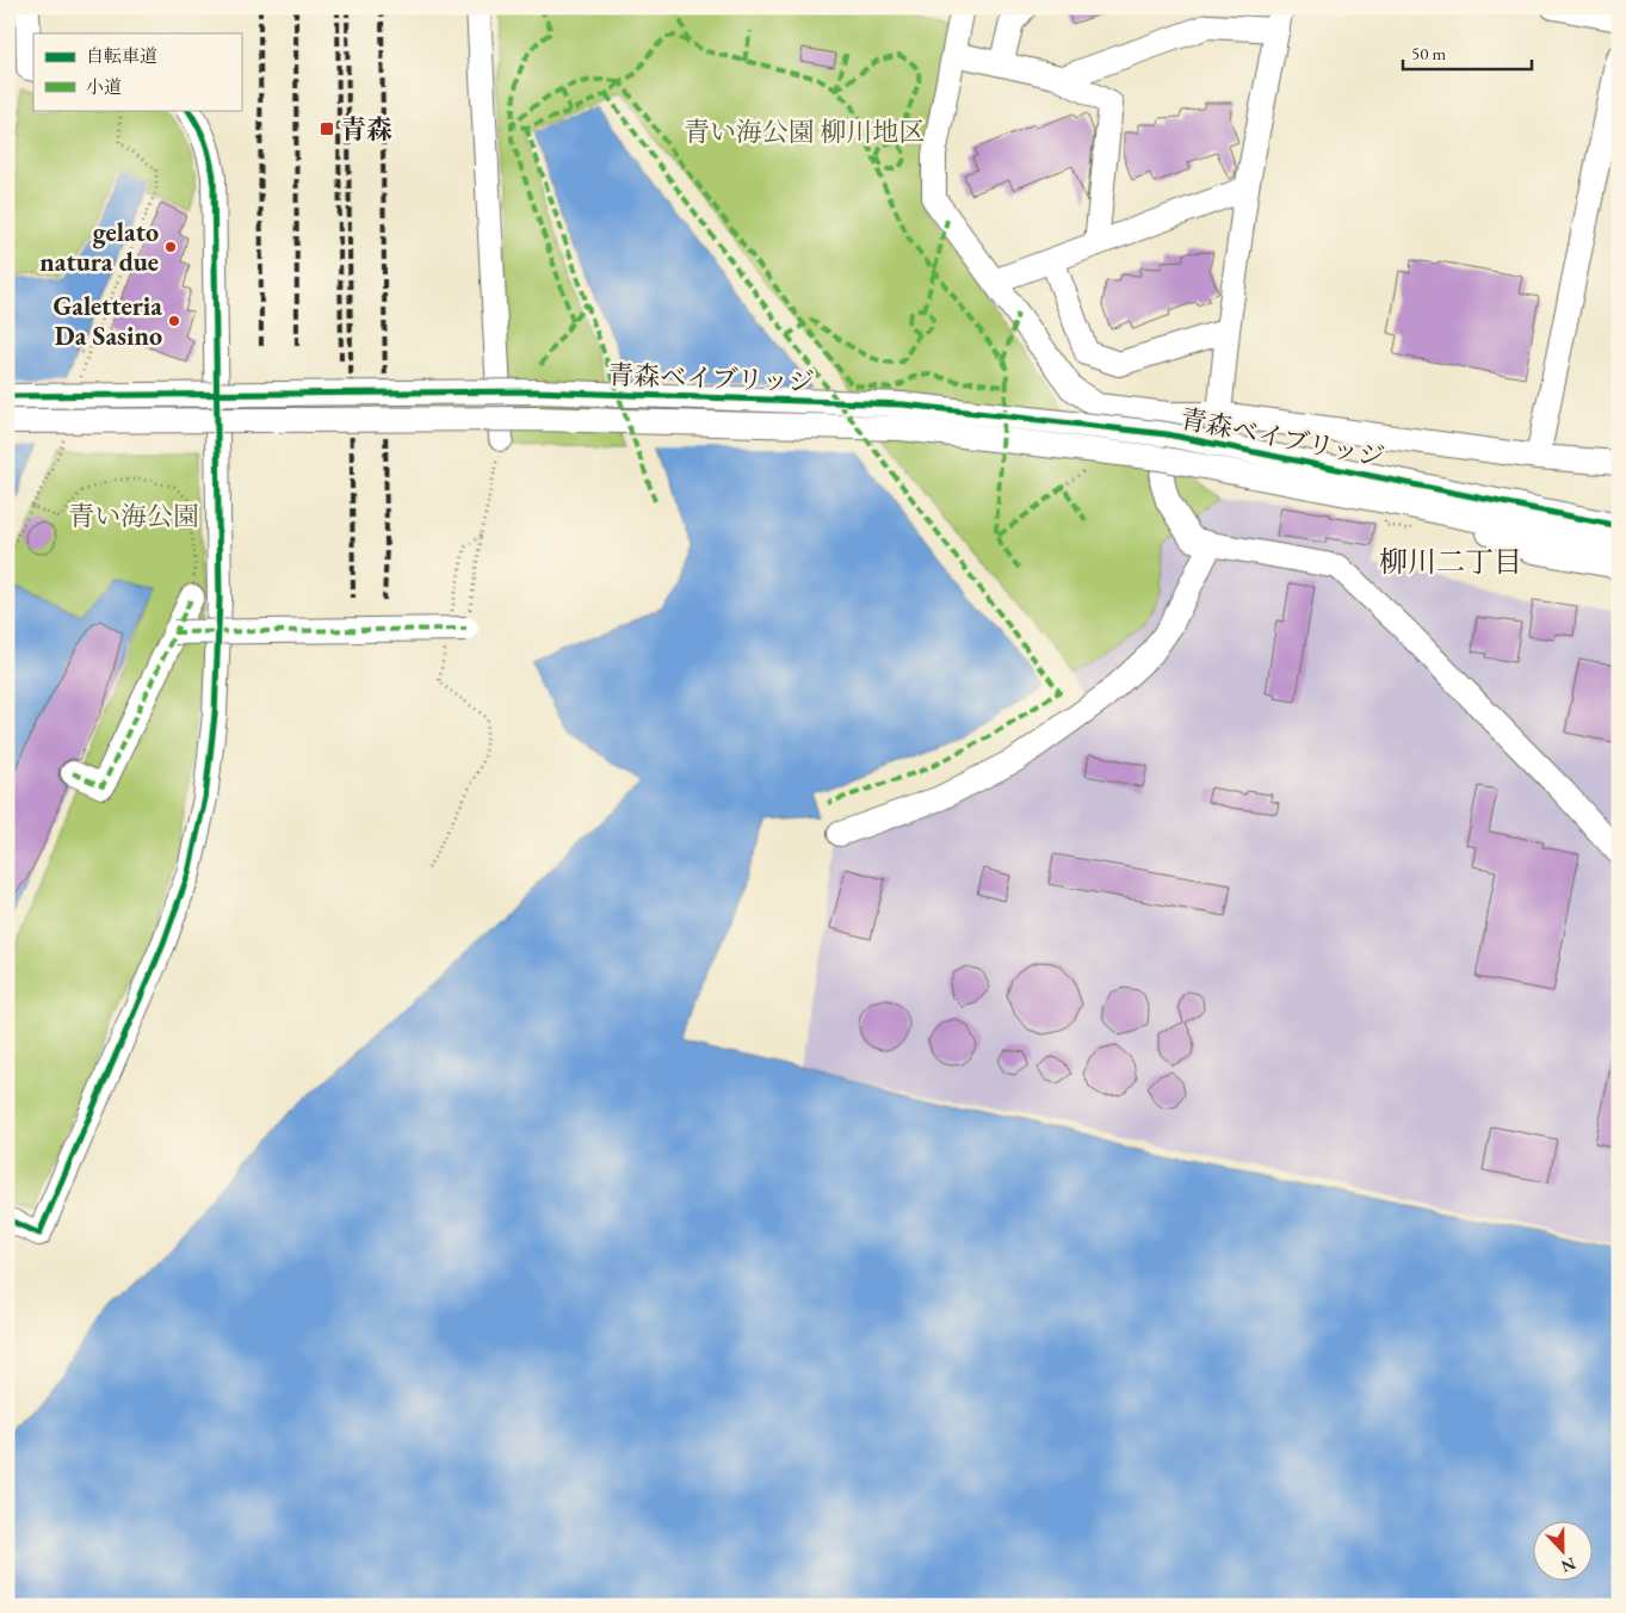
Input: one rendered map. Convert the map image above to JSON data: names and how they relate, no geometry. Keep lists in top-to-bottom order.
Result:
{
  "streets": {
    "street": ["青森ベイブリッジ"]
  },
  "districts": ["柳川二丁目"],
  "parks": ["青い海公園 柳川地区", "青い海公園"],
  "places": {
    "transit": ["青森"],
    "other": ["gelato natura due", "Galetteria Da Sasino"]
  },
  "legend": ["自転車道", "小道"],
  "scale_bar": "50 m",
  "north": "bottom"
}
